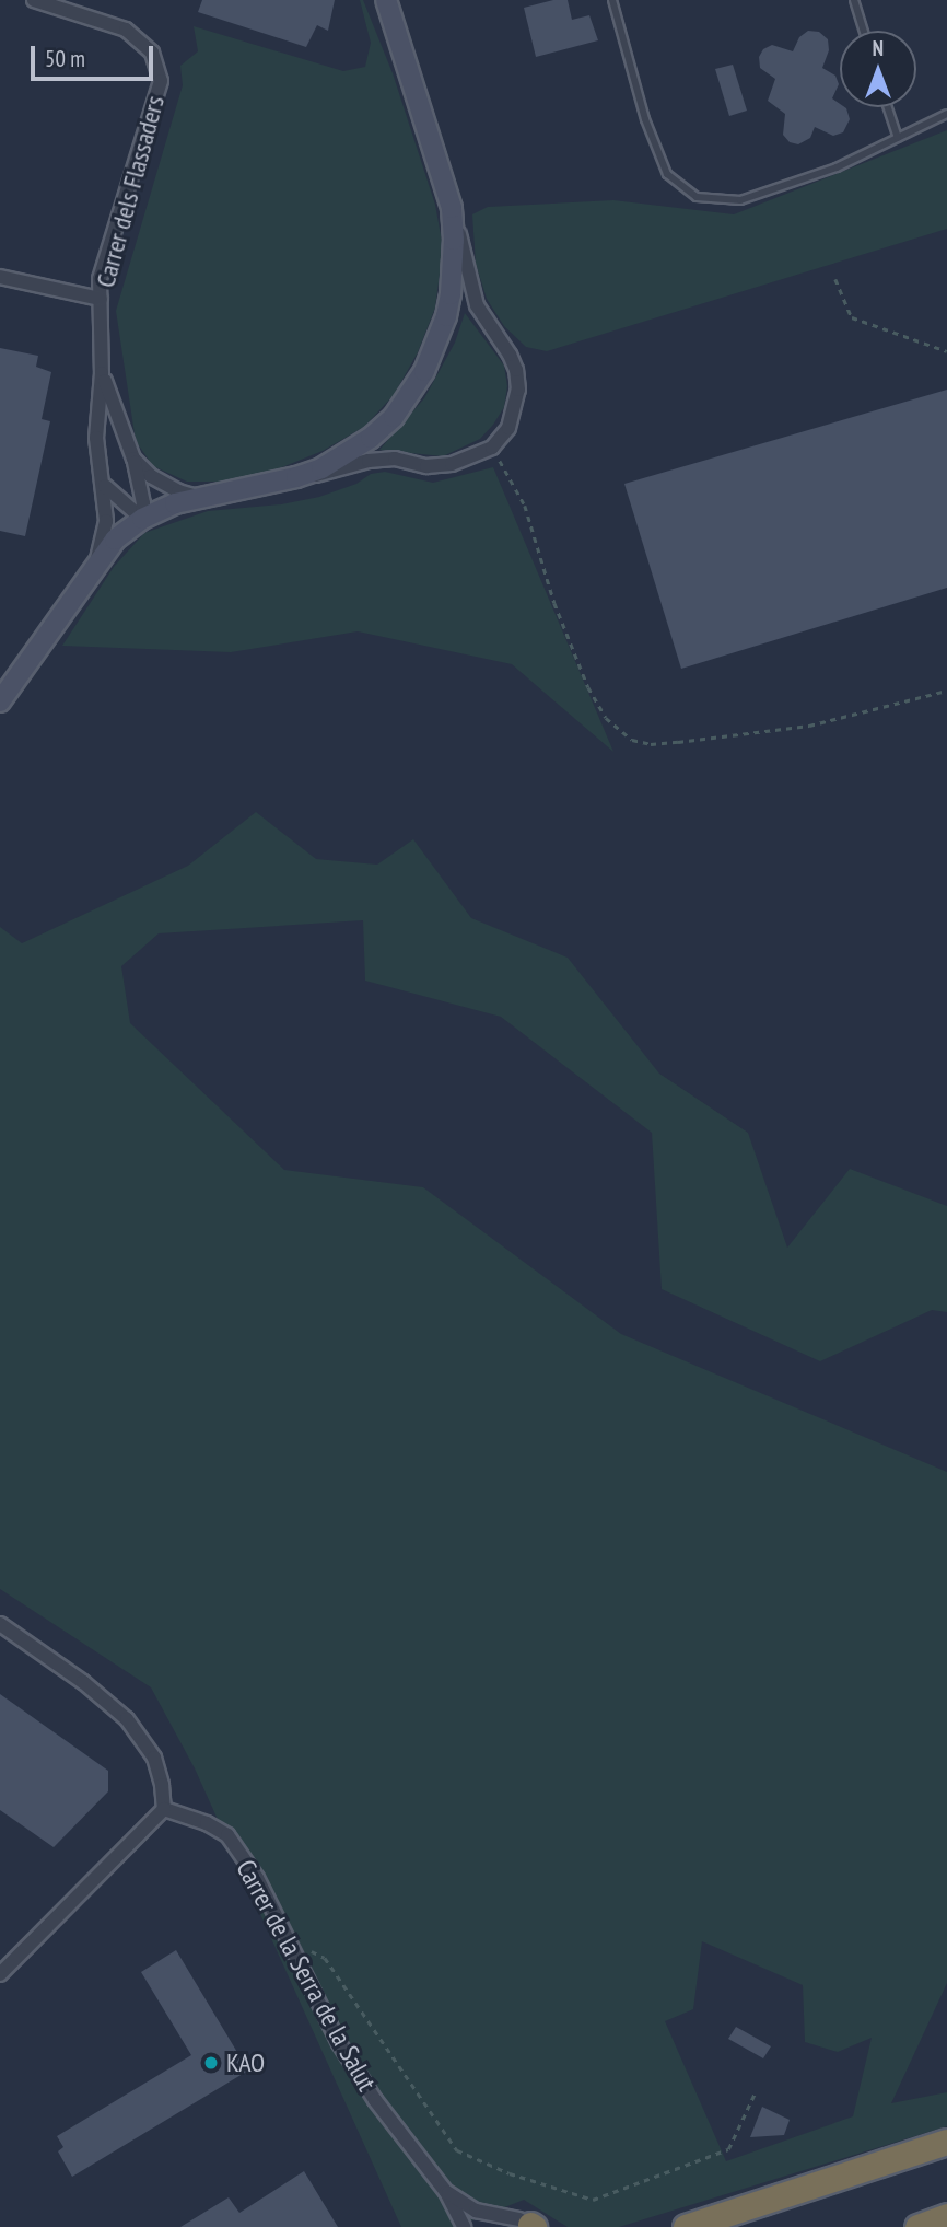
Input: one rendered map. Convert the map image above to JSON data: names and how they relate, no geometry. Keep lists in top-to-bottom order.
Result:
{
  "streets": {
    "street": ["Carrer dels Flassaders", "Carrer de la Serra de la Salut"]
  },
  "places": ["KAO"],
  "scale_bar": "50 m",
  "north": "top"
}
